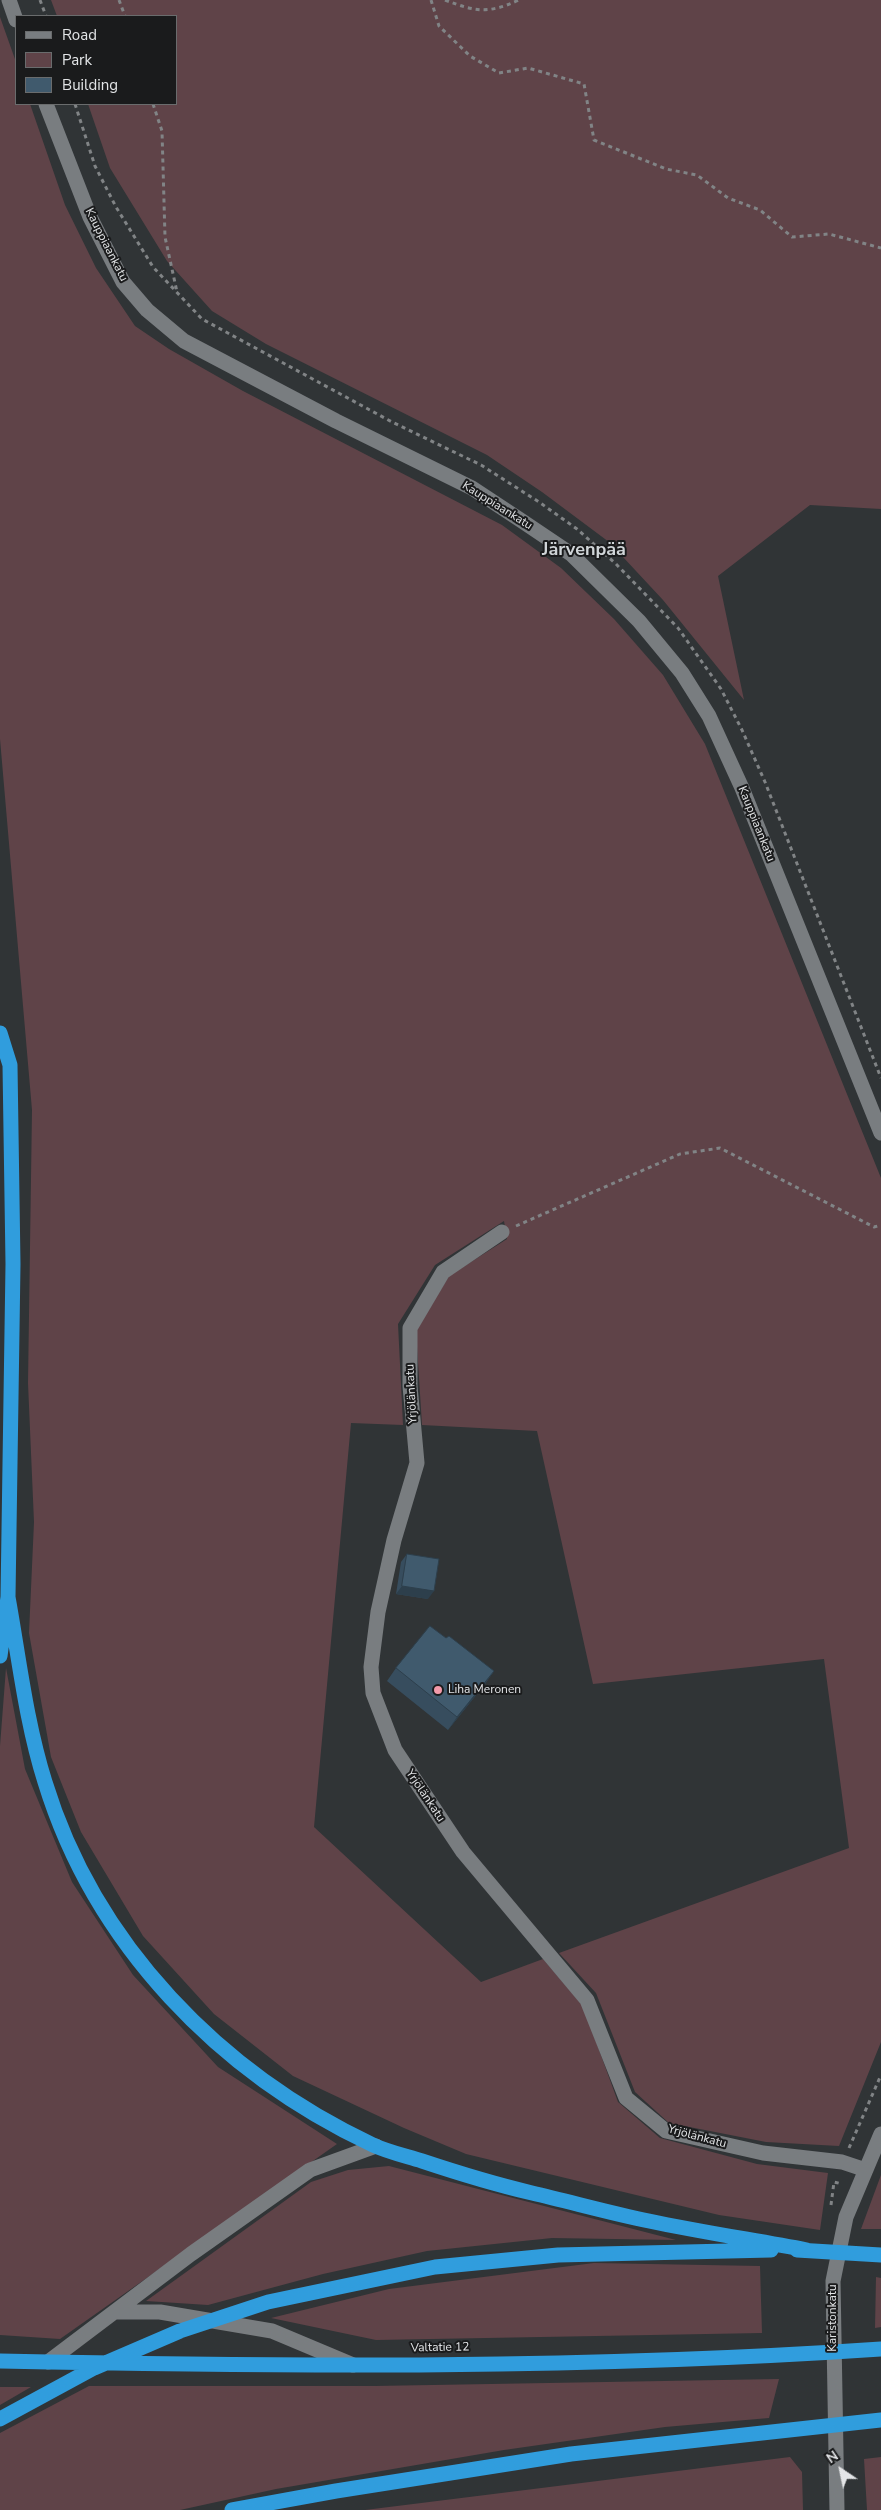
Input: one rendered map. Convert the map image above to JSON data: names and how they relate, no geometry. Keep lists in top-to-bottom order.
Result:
{
  "streets": {
    "highway": ["Valtatie 12"],
    "street": ["Kauppiaankatu", "Yrjölänkatu", "Karistonkatu"]
  },
  "crossings": [
    ["Yrjölänkatu", "Karistonkatu"]
  ],
  "districts": ["Järvenpää"],
  "places": ["Liha Meronen"],
  "legend": ["Road", "Park", "Building"],
  "north": "top left"
}
